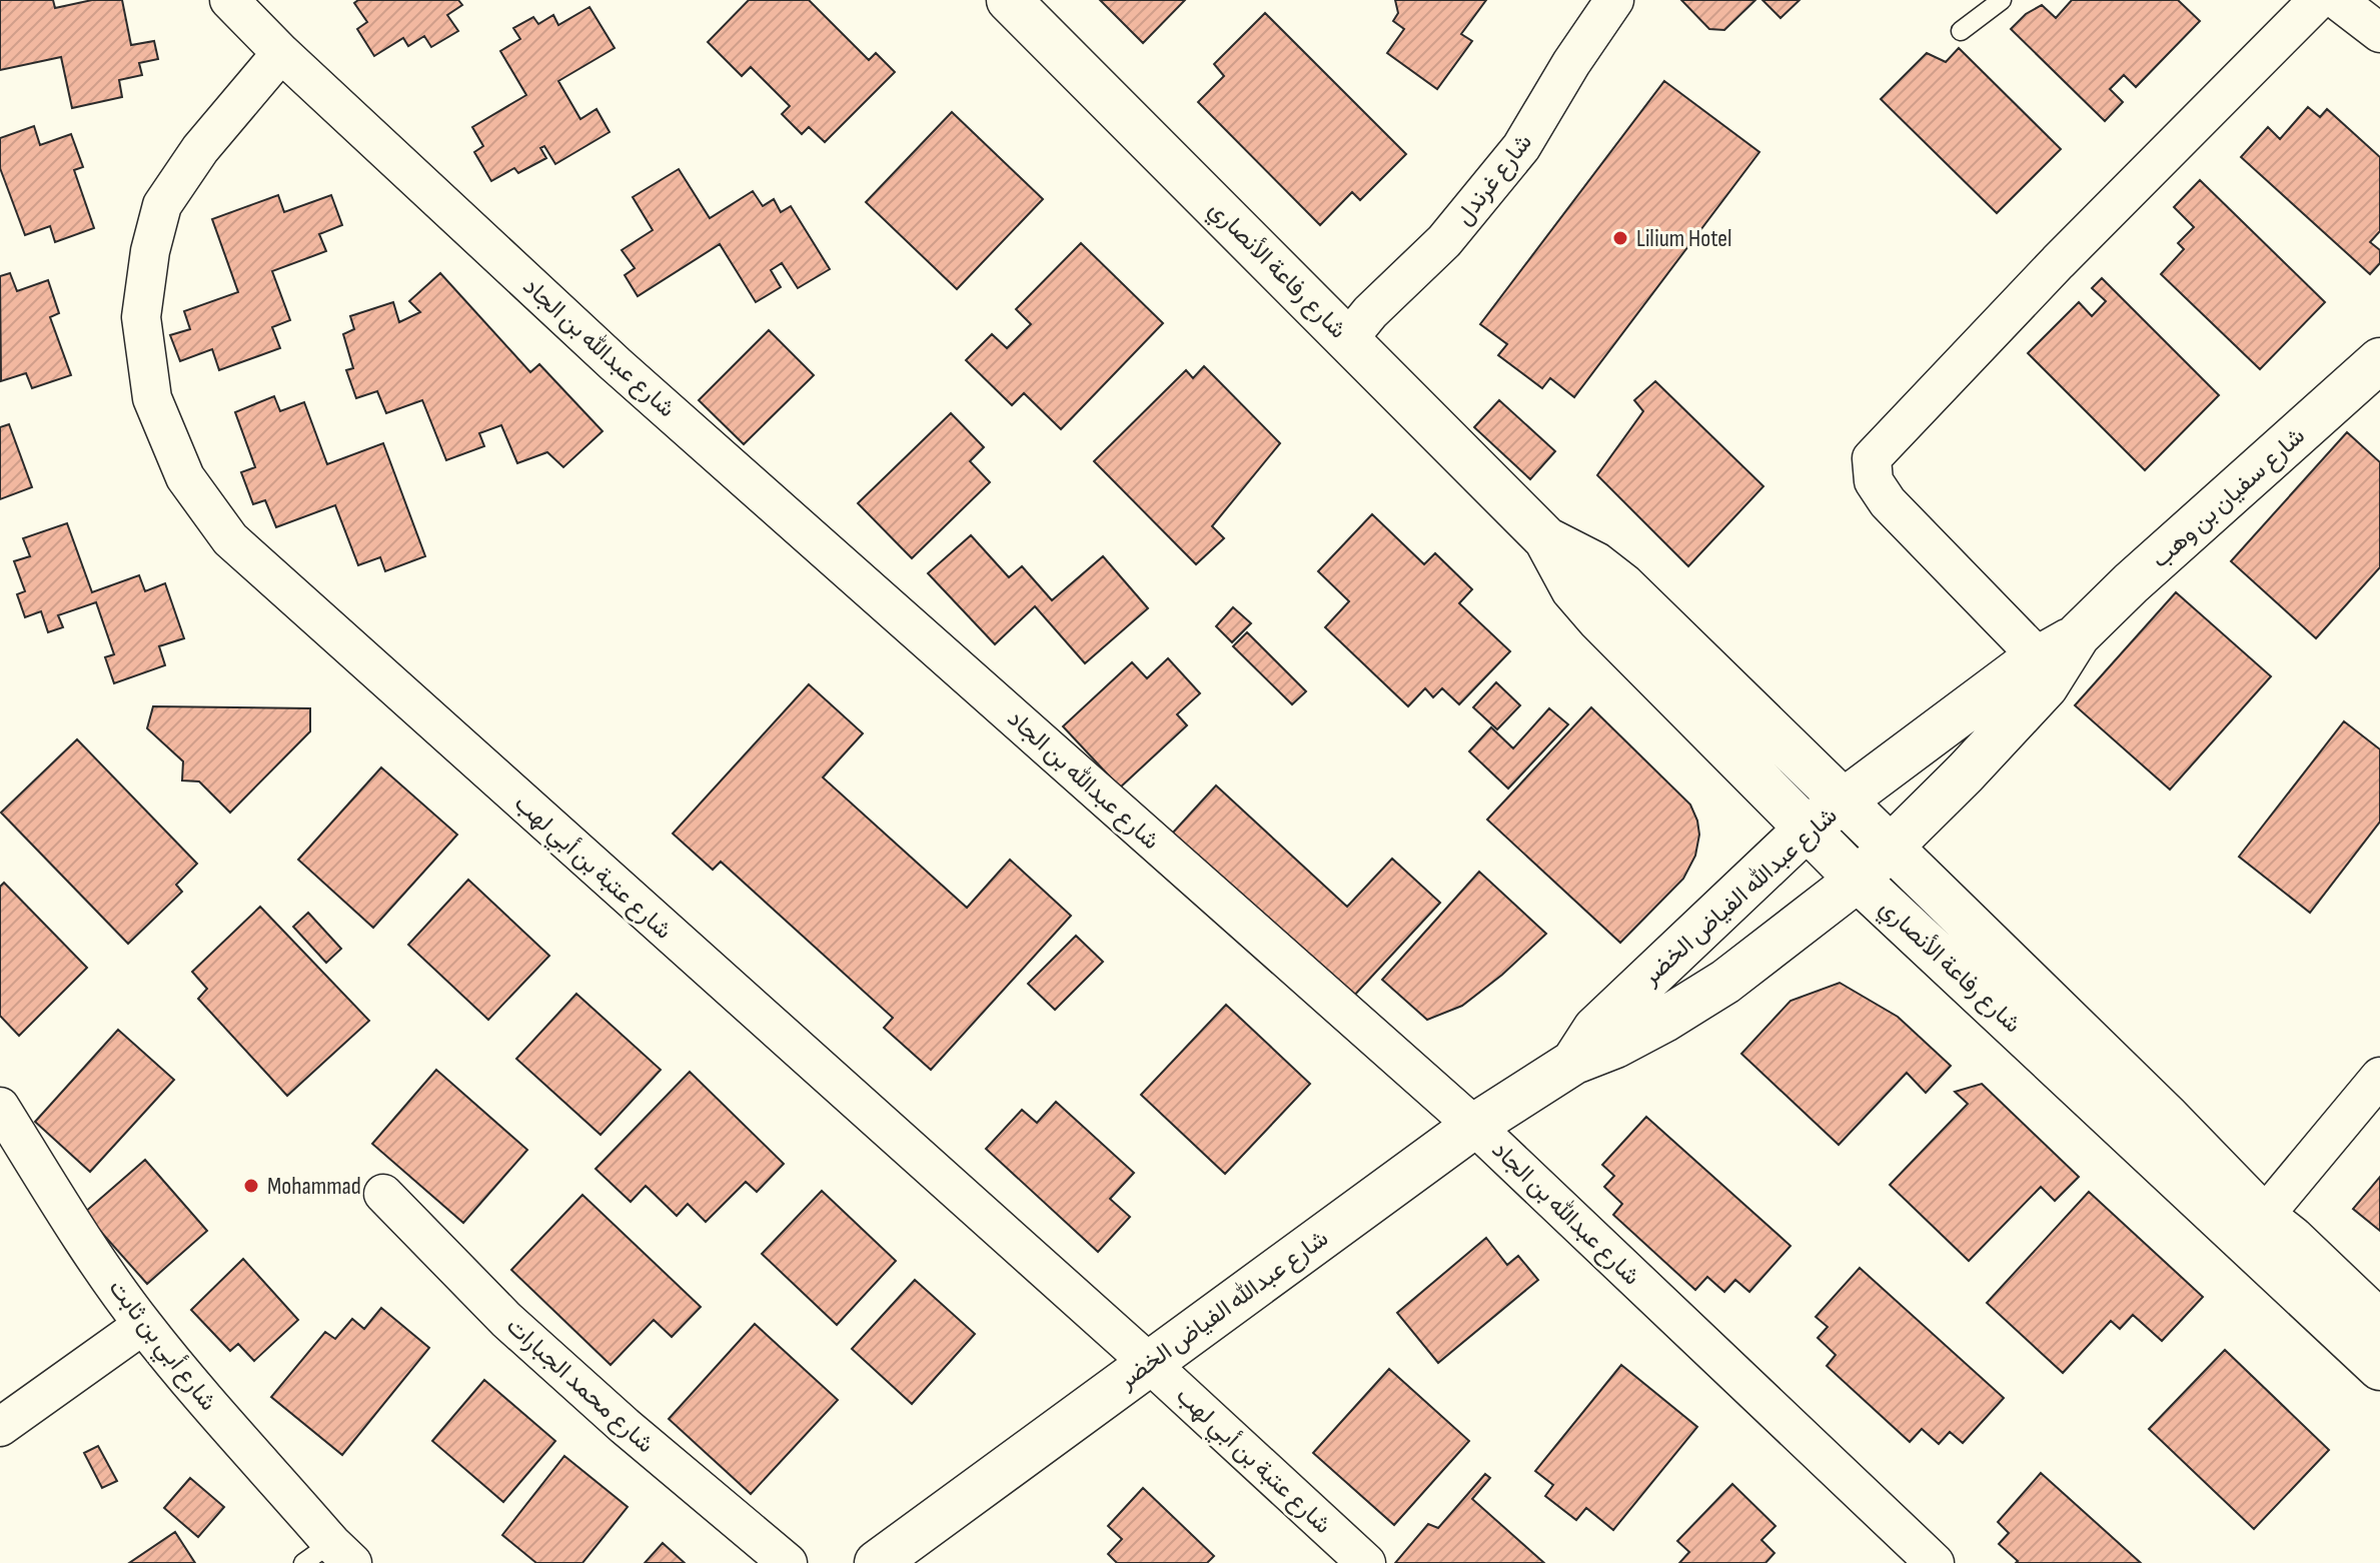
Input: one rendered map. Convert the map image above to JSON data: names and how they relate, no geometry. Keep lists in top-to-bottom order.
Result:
{
  "streets": {
    "street": [
      "شارع غرندل",
      "شارع رفاعة الأنصاري",
      "شارع عبدالله بن الجاد",
      "شارع سفيان بن وهب",
      "شارع عتبة بن أبي لهب",
      "شارع عبدالله الفياض الخضر",
      "شارع أبي بن ثابت",
      "شارع محمد الجبارات"
    ]
  },
  "crossings": [
    ["شارع غرندل", "شارع رفاعة الأنصاري"],
    ["شارع رفاعة الأنصاري", "شارع سفيان بن وهب"],
    ["شارع رفاعة الأنصاري", "شارع عبدالله الفياض الخضر"],
    ["شارع عبدالله بن الجاد", "شارع عتبة بن أبي لهب"],
    ["شارع عبدالله بن الجاد", "شارع عبدالله الفياض الخضر"],
    ["شارع سفيان بن وهب", "شارع عبدالله الفياض الخضر"],
    ["شارع عتبة بن أبي لهب", "شارع عبدالله الفياض الخضر"]
  ],
  "places": ["Lilium Hotel", "Mohammad"]
}
